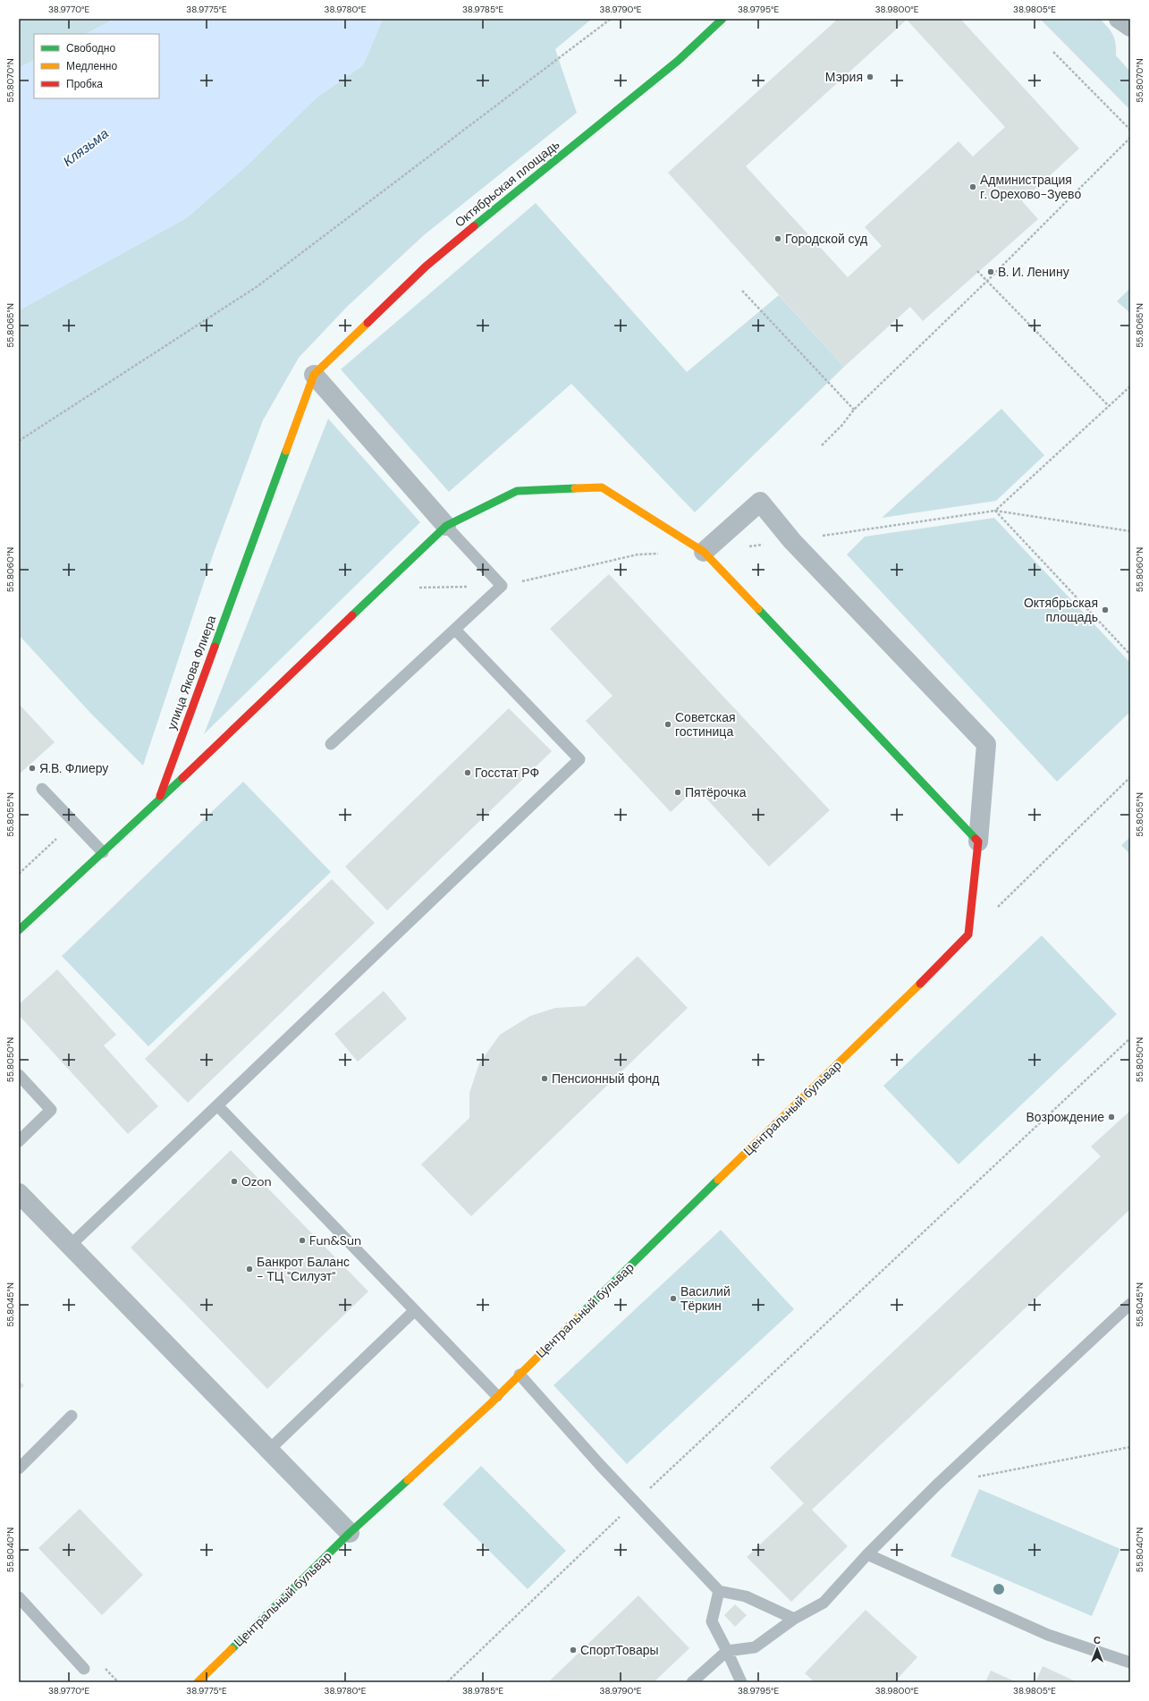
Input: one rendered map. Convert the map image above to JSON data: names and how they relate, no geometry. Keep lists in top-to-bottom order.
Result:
{
  "streets": {
    "street": ["Октябрьская площадь", "улица Якова Флиера", "Центральный бульвар"]
  },
  "crossings": [
    ["Октябрьская площадь", "улица Якова Флиера"]
  ],
  "water": ["Клязьма"],
  "places": [
    "Мэрия",
    "Администрация г. Орехово-Зуево",
    "Городской суд",
    "В. И. Ленину",
    "Октябрьская площадь",
    "Советская гостиница",
    "Я.В. Флиеру",
    "Госстат РФ",
    "Пятёрочка",
    "Пенсионный фонд",
    "Возрождение",
    "Ozon",
    "Fun&Sun",
    "Банкрот Баланс - ТЦ \"Силуэт\"",
    "Василий Тёркин",
    "СпортТовары"
  ],
  "legend": ["Свободно", "Медленно", "Пробка"],
  "north": "top",
  "coordinates": [
    "38.9770°E",
    "38.9775°E",
    "38.9780°E",
    "38.9785°E",
    "38.9790°E",
    "38.9795°E",
    "38.9800°E",
    "38.9805°E",
    "55.8070°N",
    "55.8065°N",
    "55.8060°N",
    "55.8055°N",
    "55.8050°N",
    "55.8045°N",
    "55.8040°N"
  ]
}
